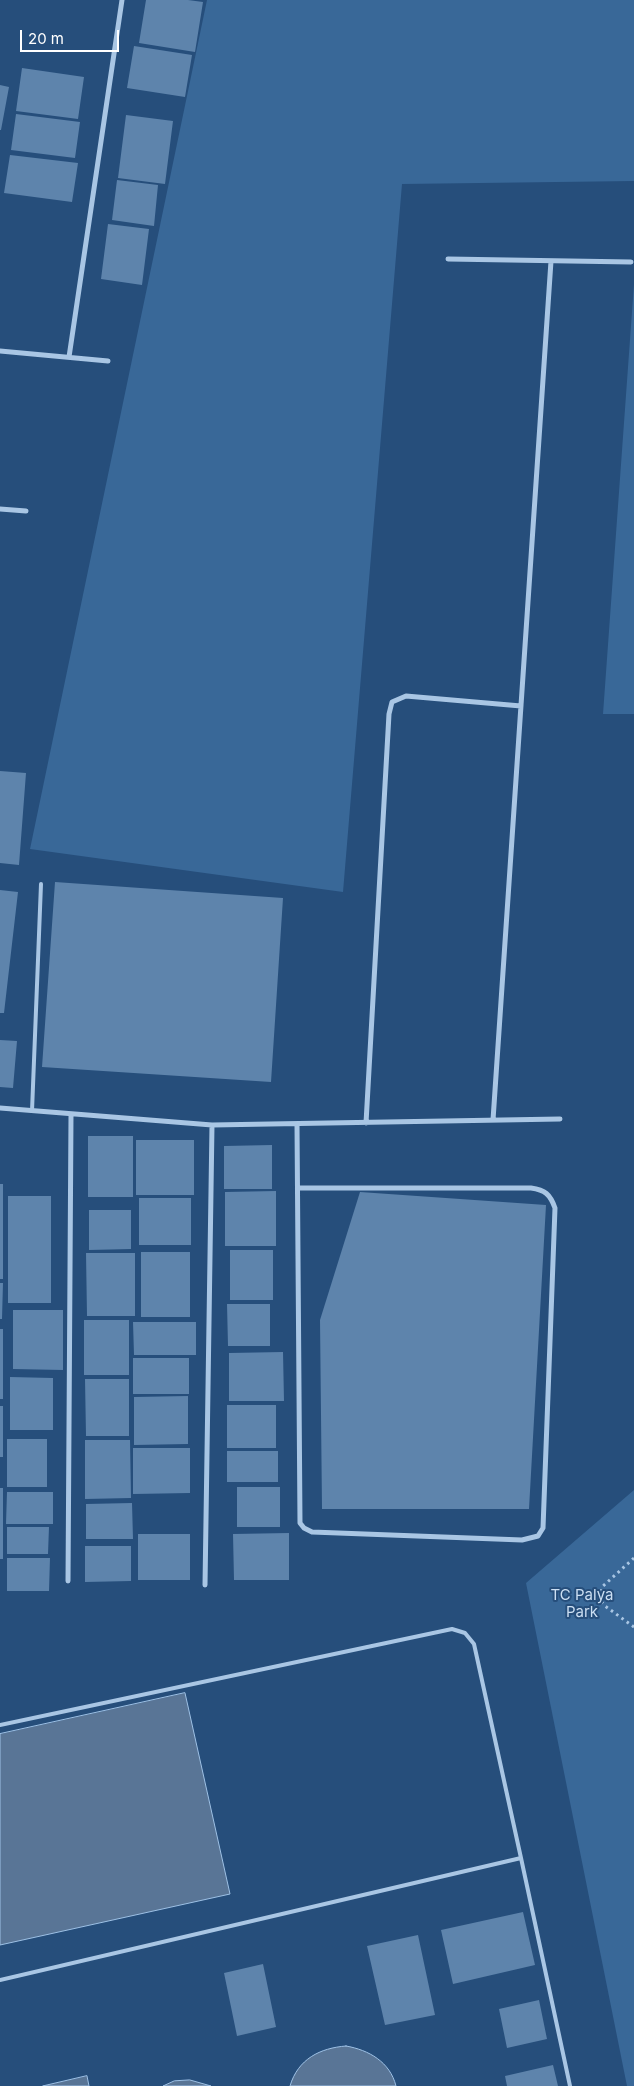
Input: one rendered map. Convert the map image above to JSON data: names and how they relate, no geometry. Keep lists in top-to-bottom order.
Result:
{
  "parks": ["TC Palya Park"],
  "scale_bar": "20 m"
}
